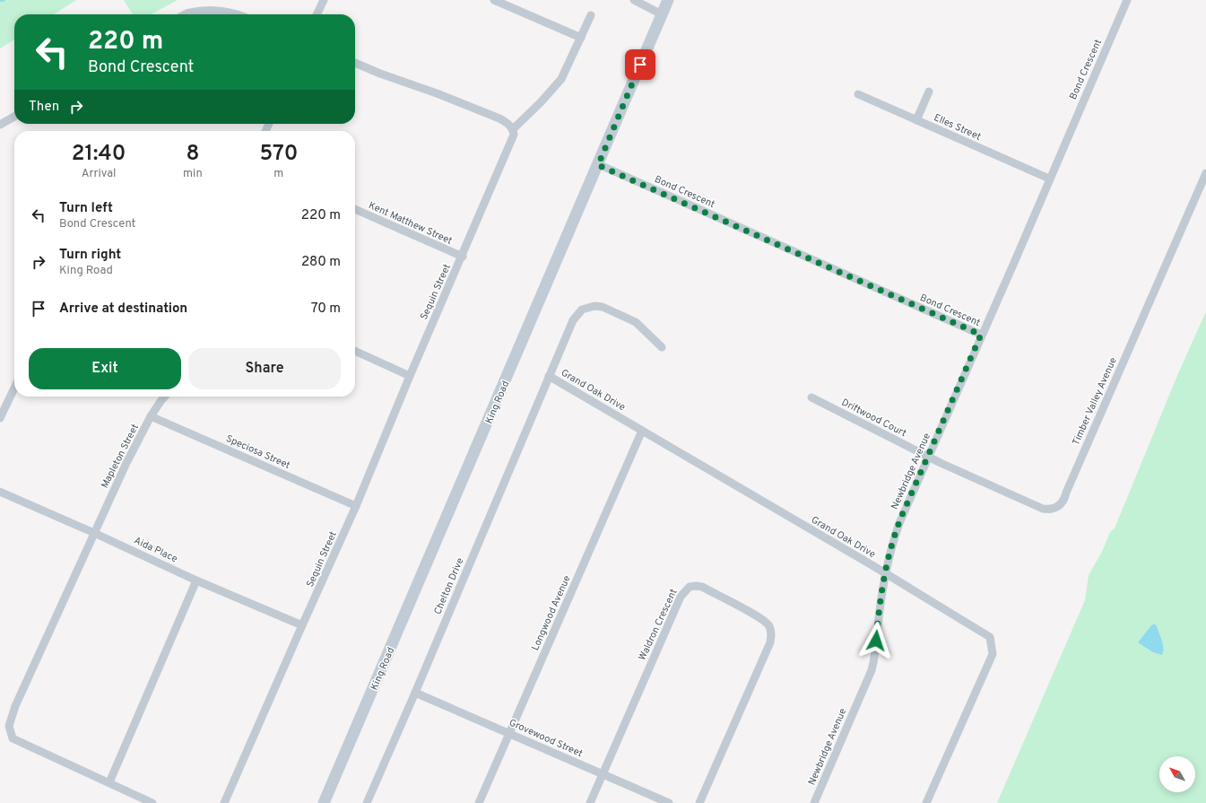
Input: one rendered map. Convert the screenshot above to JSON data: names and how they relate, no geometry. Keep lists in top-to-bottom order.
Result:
{
  "streets": {
    "main road": ["King Road"],
    "street": [
      "Bond Crescent",
      "Elles Street",
      "Kent Matthew Street",
      "Sequin Street",
      "Grand Oak Drive",
      "Timber Valley Avenue",
      "Driftwood Court",
      "Speciosa Street",
      "Mapleton Street",
      "Newbridge Avenue",
      "Aida Place",
      "Chelton Drive",
      "Longwood Avenue",
      "Waldron Crescent",
      "Grovewood Street"
    ]
  },
  "crossings": [
    ["Bond Crescent", "Elles Street"],
    ["Bond Crescent", "King Road"],
    ["Bond Crescent", "Newbridge Avenue"],
    ["Kent Matthew Street", "Sequin Street"],
    ["Sequin Street", "Speciosa Street"],
    ["Sequin Street", "Aida Place"],
    ["Grand Oak Drive", "Newbridge Avenue"],
    ["Grand Oak Drive", "Chelton Drive"],
    ["Grand Oak Drive", "Longwood Avenue"],
    ["Timber Valley Avenue", "Driftwood Court"],
    ["Timber Valley Avenue", "Newbridge Avenue"],
    ["Driftwood Court", "Newbridge Avenue"],
    ["Speciosa Street", "Mapleton Street"],
    ["Mapleton Street", "Aida Place"],
    ["Chelton Drive", "Grovewood Street"],
    ["Longwood Avenue", "Grovewood Street"],
    ["Waldron Crescent", "Grovewood Street"]
  ],
  "north": "top left",
  "page": {
    "turn": ["220 m", "Bond Crescent"],
    "then": "Then",
    "eta": [
      "21:40",
      "Arrival",
      "8",
      "min",
      "570",
      "m"
    ],
    "list": [
      {
        "name": "Turn left",
        "note": "Bond Crescent",
        "value": "220 m"
      },
      {
        "name": "Turn right",
        "note": "King Road",
        "value": "280 m"
      },
      {
        "name": "Arrive at destination",
        "value": "70 m"
      }
    ],
    "buttons": ["Exit", "Share"]
  }
}
